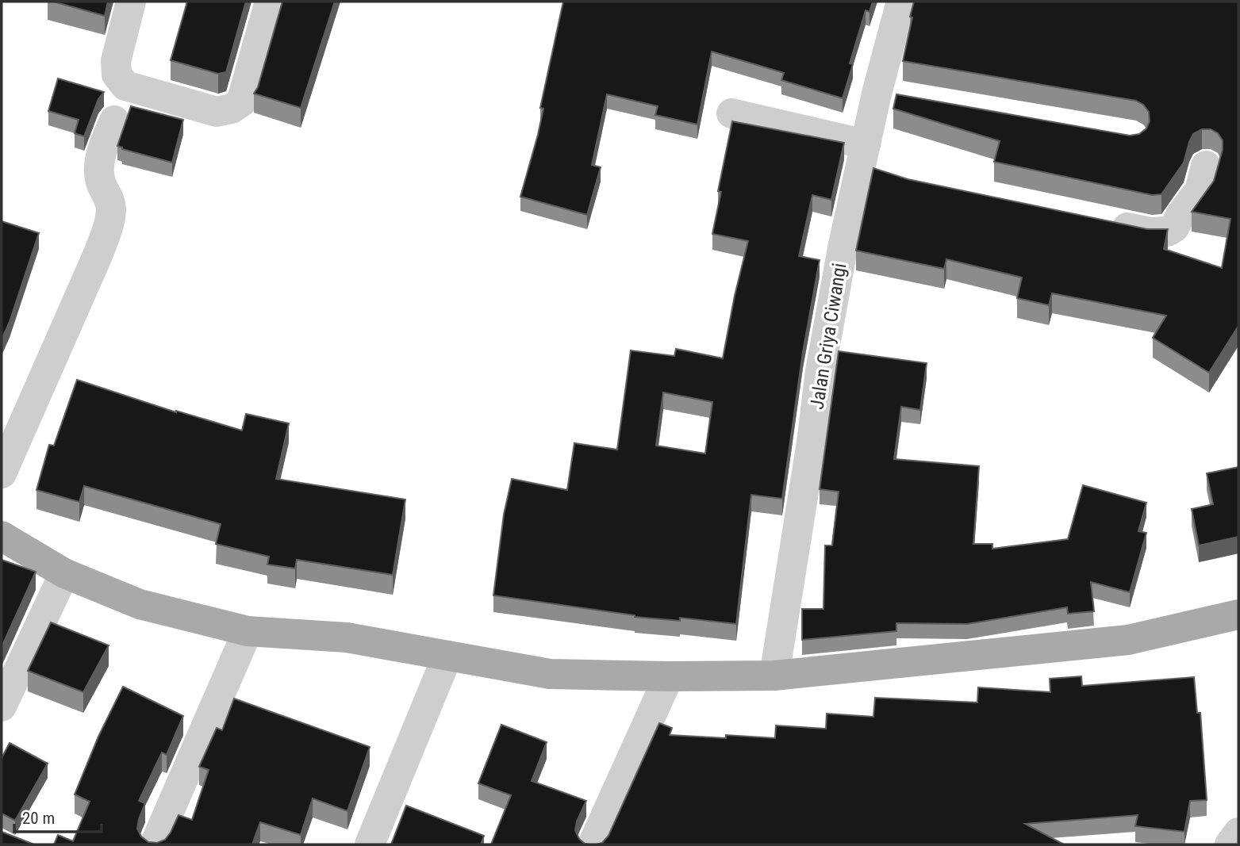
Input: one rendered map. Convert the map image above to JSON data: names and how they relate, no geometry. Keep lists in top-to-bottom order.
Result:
{
  "streets": {
    "street": ["Jalan Griya Ciwangi"]
  },
  "scale_bar": "20 m"
}
